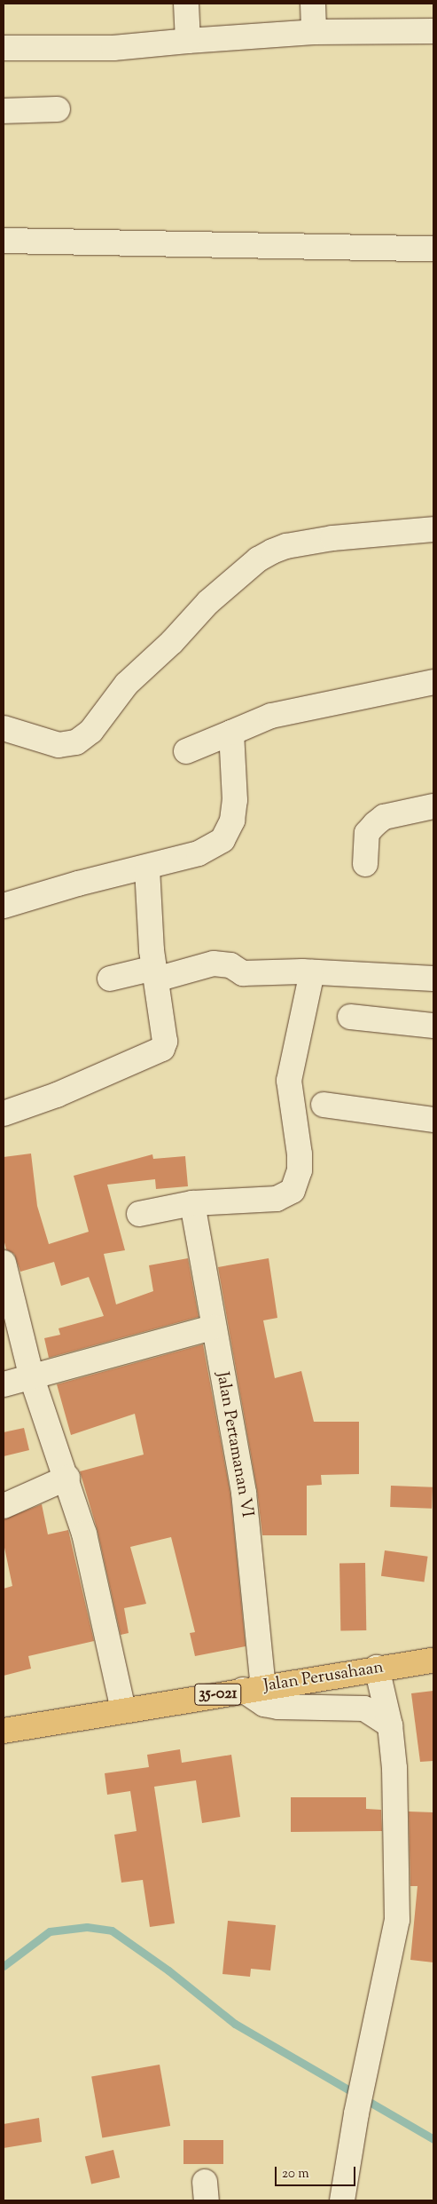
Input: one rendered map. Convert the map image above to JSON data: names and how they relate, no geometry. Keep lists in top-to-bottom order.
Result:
{
  "streets": {
    "main road": ["Jalan Perusahaan", "35-021"],
    "street": ["Jalan Pertamanan VI"]
  },
  "crossings": [
    ["Jalan Pertamanan VI", "Jalan Perusahaan"]
  ],
  "scale_bar": "20 m"
}
